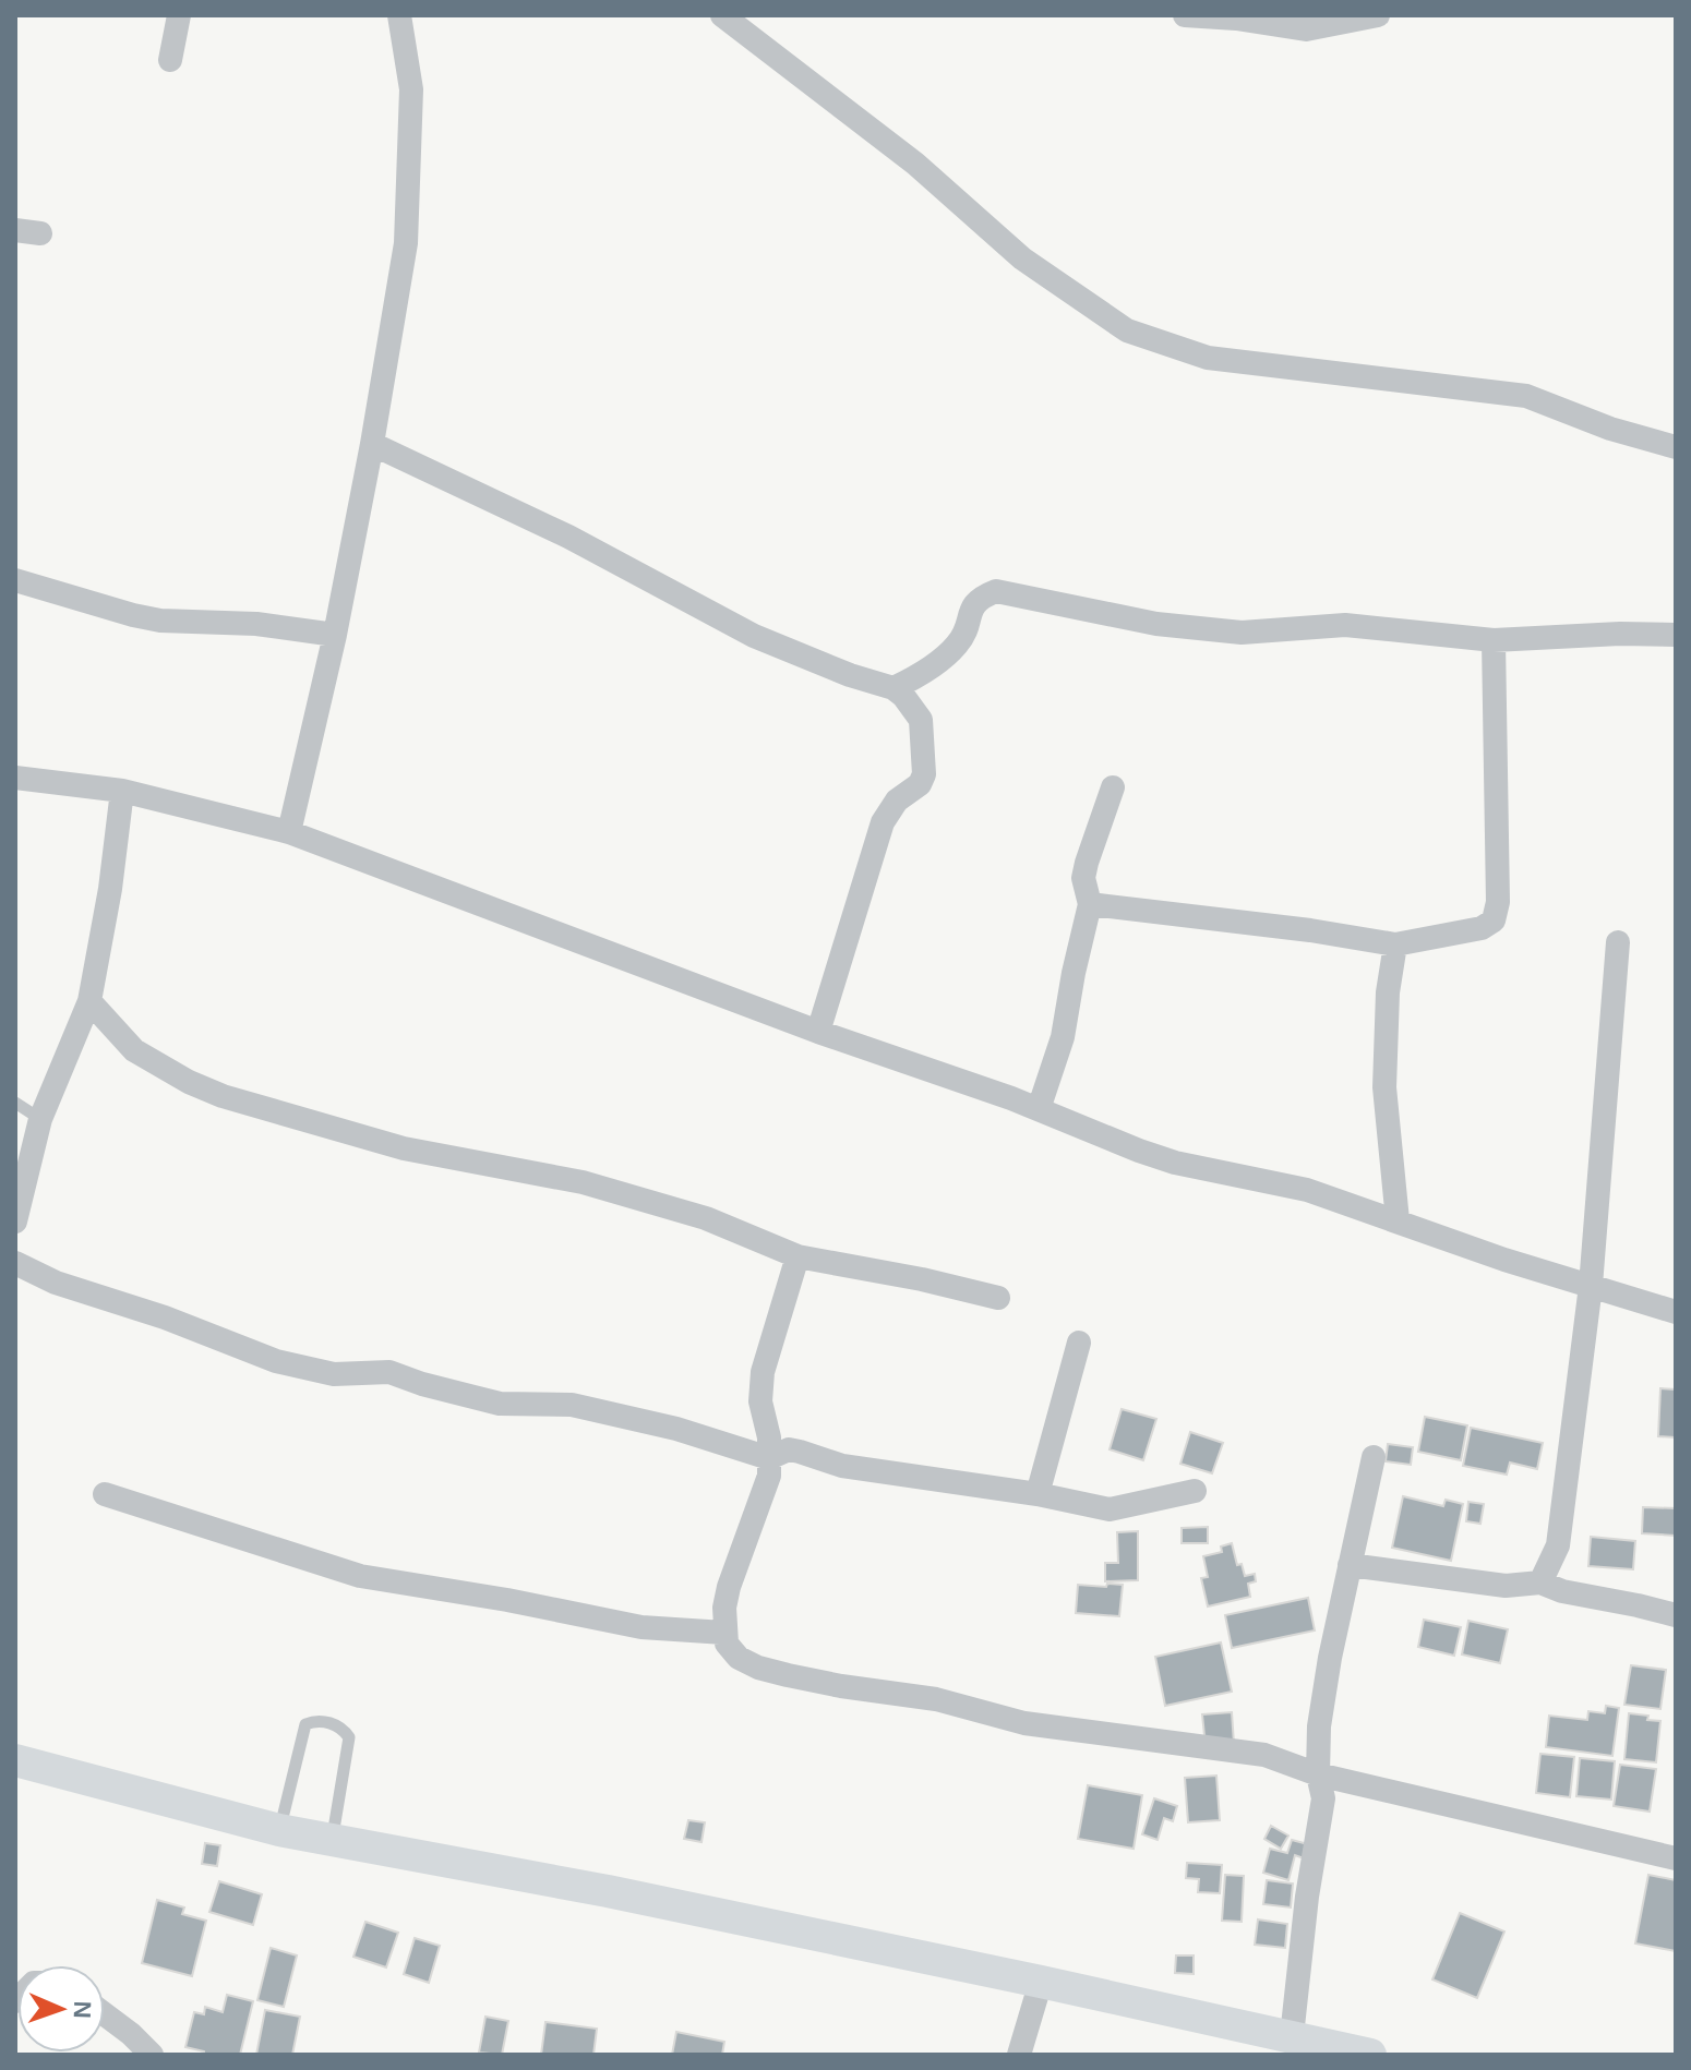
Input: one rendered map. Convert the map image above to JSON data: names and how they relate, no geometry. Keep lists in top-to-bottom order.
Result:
{
  "north": "right"
}
